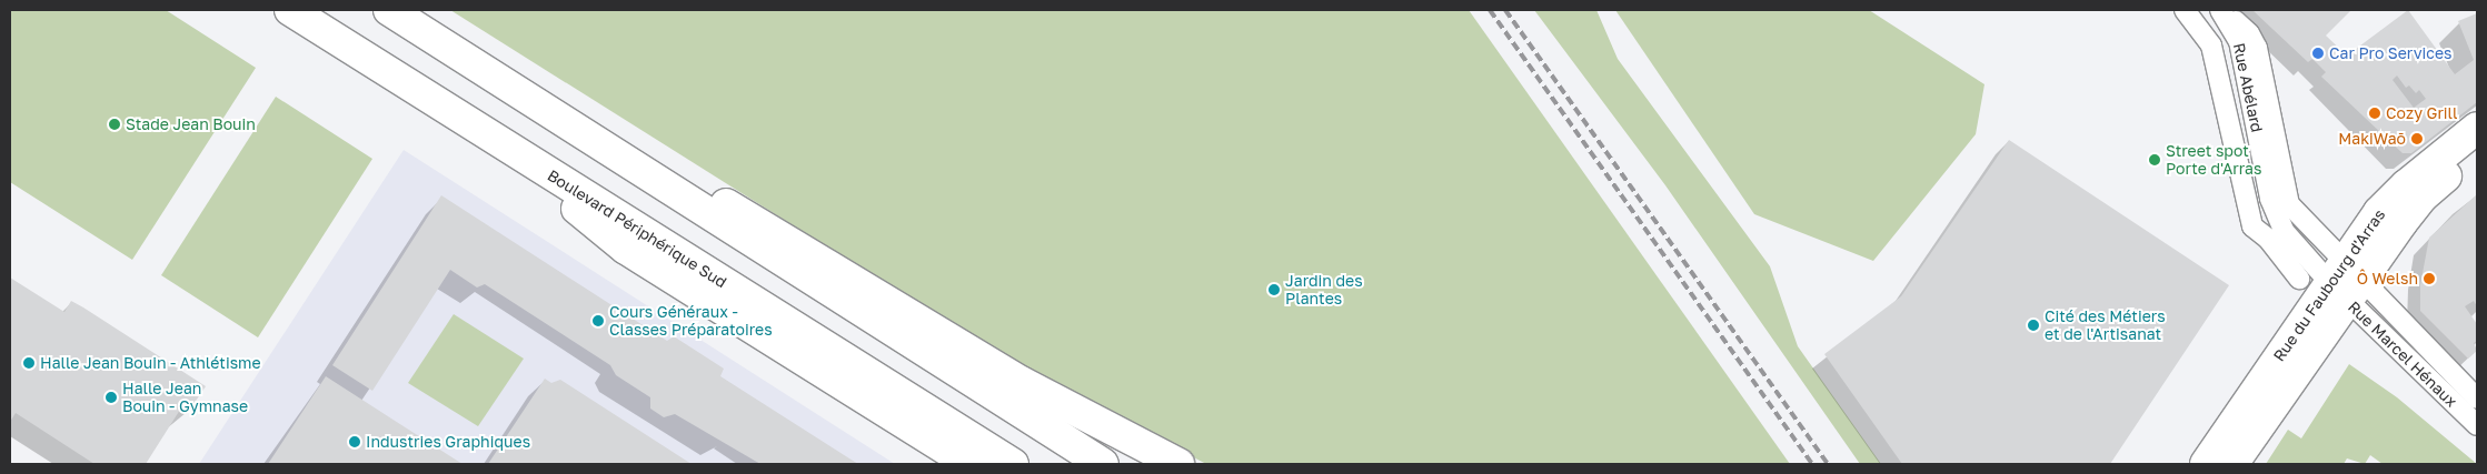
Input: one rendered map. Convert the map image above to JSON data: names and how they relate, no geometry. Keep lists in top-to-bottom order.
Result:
{
  "streets": {
    "main road": ["Boulevard Périphérique Sud", "Rue du Faubourg d'Arras"],
    "street": ["Rue Abélard", "Rue Marcel Hénaux"]
  },
  "crossings": [
    ["Rue Abélard", "Rue du Faubourg d'Arras"],
    ["Rue Abélard", "Rue Marcel Hénaux"],
    ["Rue du Faubourg d'Arras", "Rue Marcel Hénaux"]
  ],
  "places": [
    "Car Pro Services",
    "Cozy Grill",
    "Stade Jean Bouin",
    "MakiWaō",
    "Street spot Porte d'Arras",
    "Ô Welsh",
    "Jardin des Plantes",
    "Cours Généraux - Classes Préparatoires",
    "Cité des Métiers et de l'Artisanat",
    "Halle Jean Bouin - Athlétisme",
    "Halle Jean Bouin - Gymnase",
    "Industries Graphiques"
  ]
}
